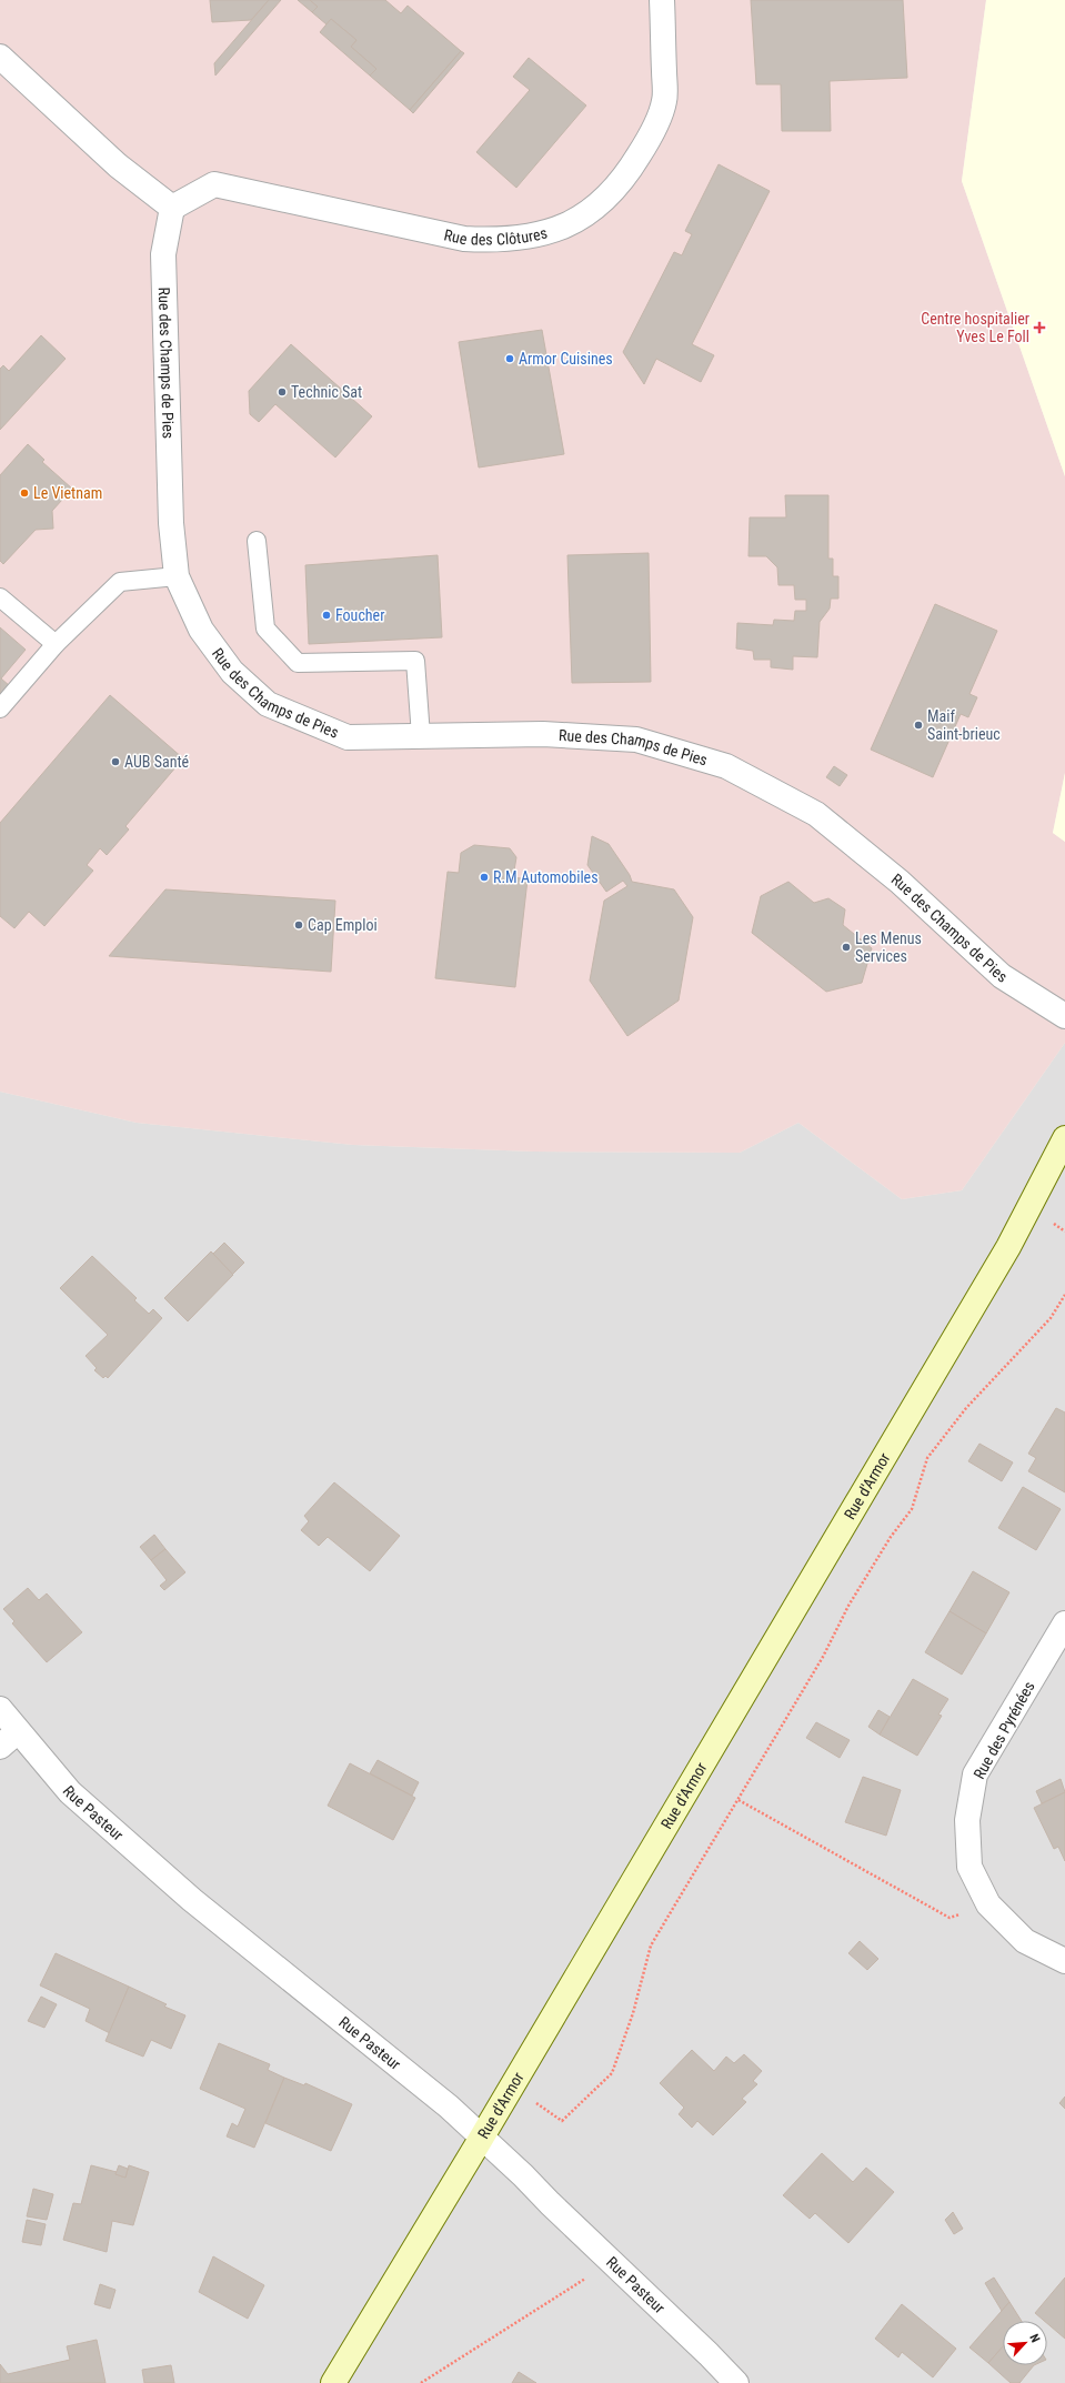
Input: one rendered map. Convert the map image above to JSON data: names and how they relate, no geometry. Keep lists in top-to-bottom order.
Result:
{
  "streets": {
    "main road": ["Rue d'Armor"],
    "street": [
      "Rue des Clôtures",
      "Rue des Champs de Pies",
      "Rue des Pyrénées",
      "Rue Pasteur"
    ]
  },
  "crossings": [
    ["Rue des Clôtures", "Rue des Champs de Pies"],
    ["Rue d'Armor", "Rue Pasteur"]
  ],
  "places": {
    "health": ["Centre hospitalier Yves Le Foll"],
    "other": [
      "Armor Cuisines",
      "Technic Sat",
      "Le Vietnam",
      "Foucher",
      "Maif Saint-brieuc",
      "AUB Santé",
      "R.M Automobiles",
      "Cap Emploi",
      "Les Menus Services"
    ]
  },
  "north": "top right"
}
